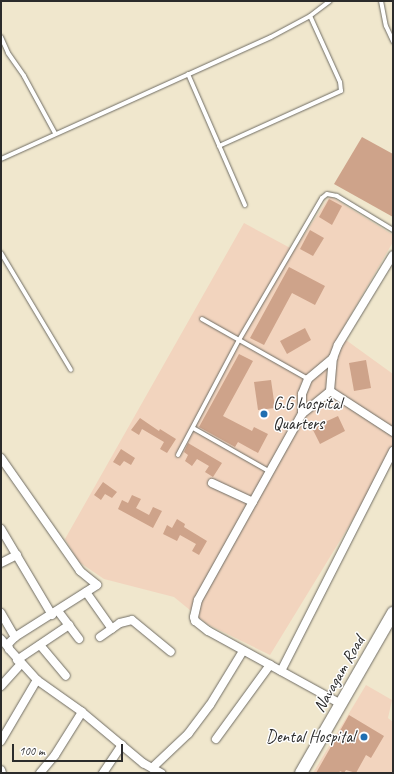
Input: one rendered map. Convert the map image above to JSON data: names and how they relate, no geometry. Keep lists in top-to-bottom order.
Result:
{
  "streets": {
    "street": ["Navagam Road"]
  },
  "places": ["G.G hospital Quarters", "Dental Hospital"],
  "scale_bar": "100 m"
}
